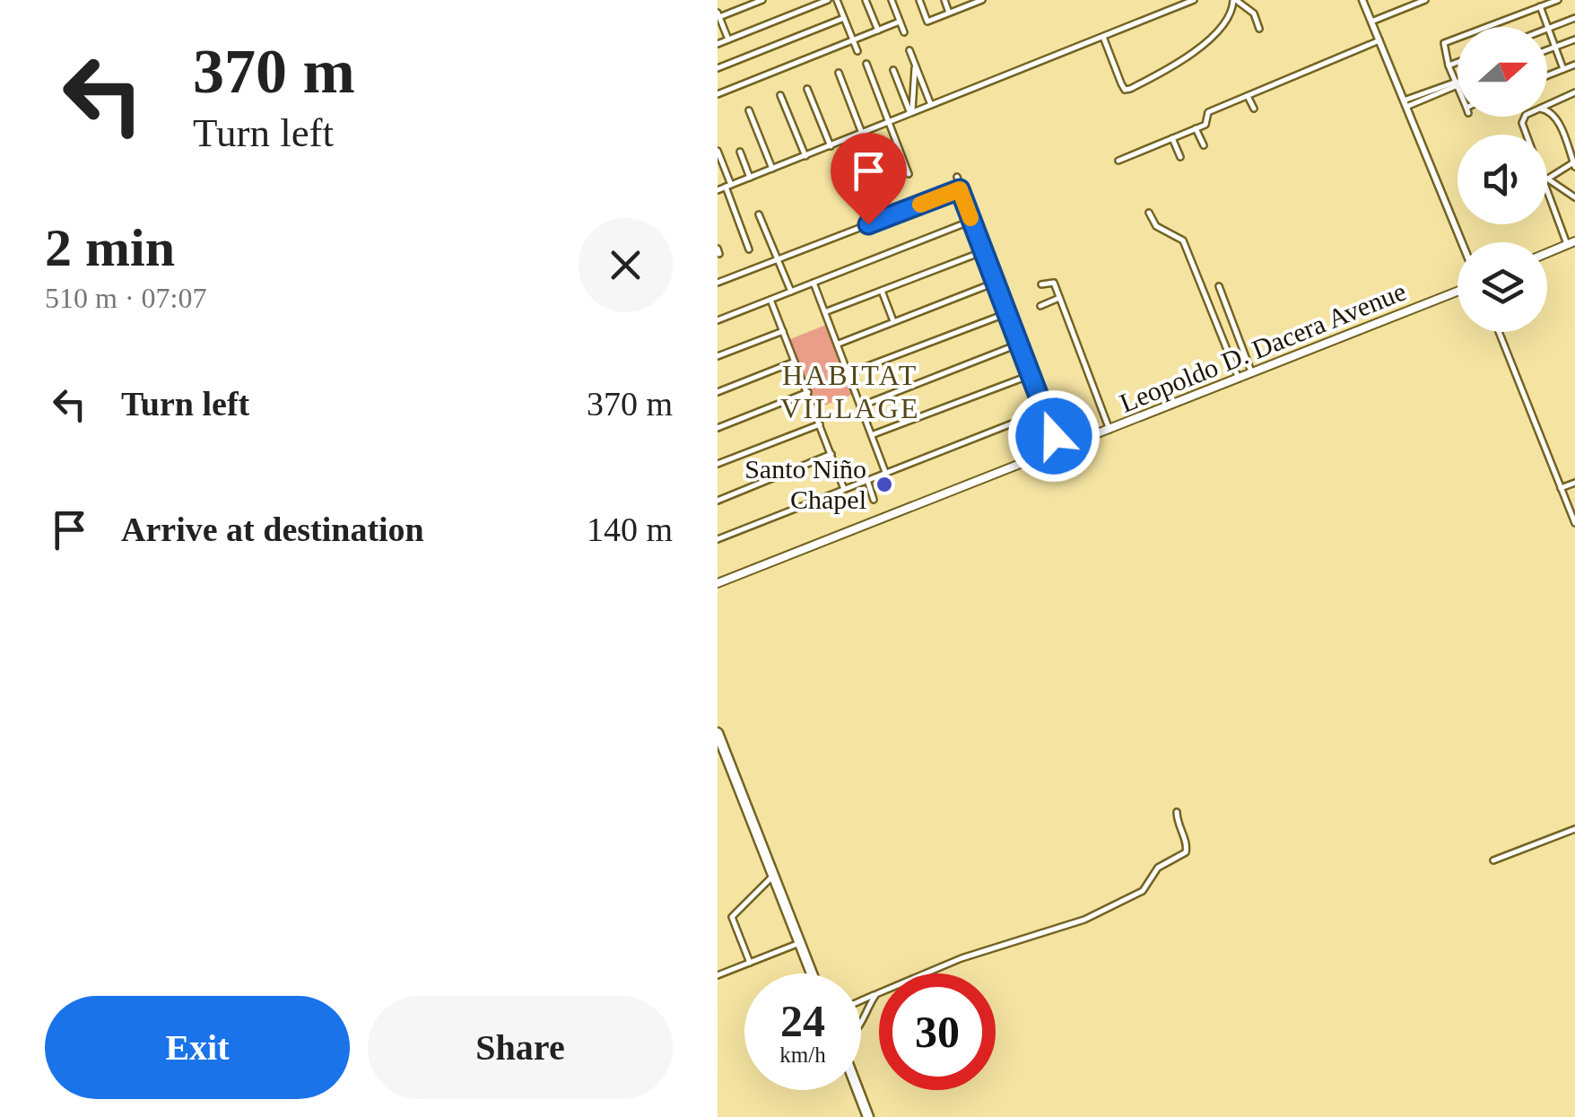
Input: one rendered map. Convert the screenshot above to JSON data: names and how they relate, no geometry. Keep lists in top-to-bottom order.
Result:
{
  "streets": {
    "main road": ["Leopoldo D. Dacera Avenue"]
  },
  "districts": ["HABITAT VILLAGE"],
  "places": ["Santo Niño Chapel"],
  "north": "right",
  "page": {
    "turn": ["370 m", "Turn left"],
    "heading": ["2 min", "510 m · 07:07"],
    "list": [
      {
        "name": "Turn left",
        "value": "370 m"
      },
      {
        "name": "Arrive at destination",
        "value": "140 m"
      }
    ],
    "speed": "24 km/h",
    "limit": "30",
    "buttons": ["Exit", "Share"]
  }
}
